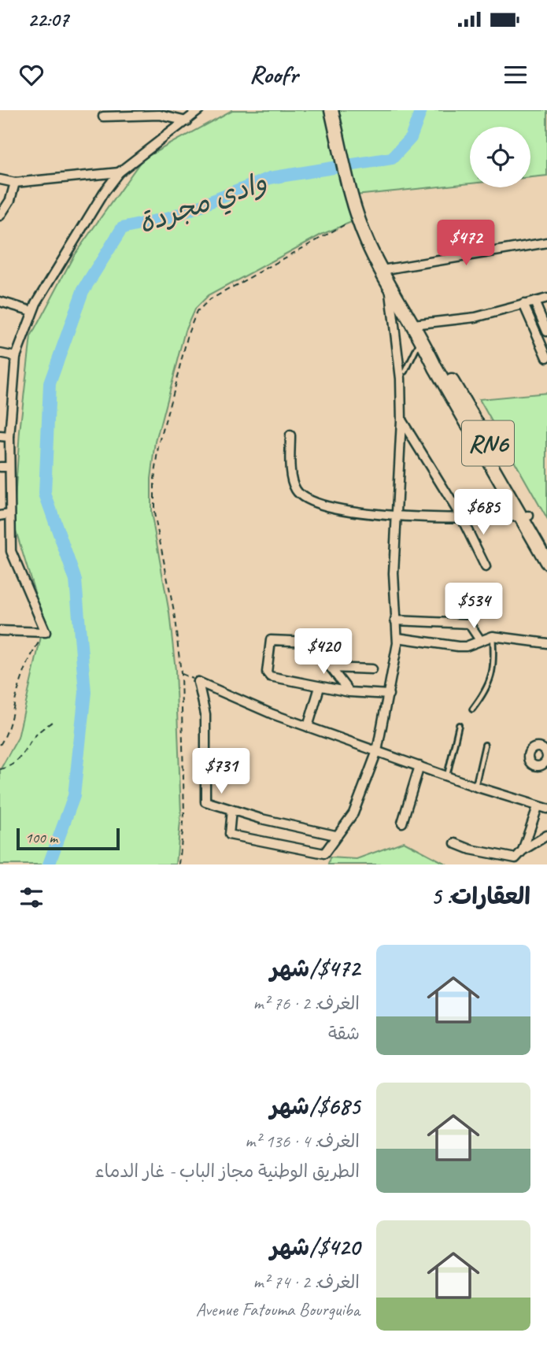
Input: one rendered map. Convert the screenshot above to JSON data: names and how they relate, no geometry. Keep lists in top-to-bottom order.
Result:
{
  "streets": {
    "main road": ["RN6"]
  },
  "water": ["وادي مجردة"],
  "scale_bar": "100 m",
  "page": {
    "status": "22:07",
    "header": "Roofr",
    "price": [
      "$472",
      "$685",
      "$534",
      "$420",
      "$731"
    ],
    "scale": "100 m",
    "heading": "العقارات: 5",
    "list": [
      {
        "name": "$472/شهر",
        "note": "الغرف: 2 · 76 m² · شقة"
      },
      {
        "name": "$685/شهر",
        "note": "الغرف: 4 · 136 m² · الطريق الوطنية مجاز الباب - غار الدماء"
      },
      {
        "name": "$420/شهر",
        "note": "الغرف: 2 · 74 m² · Avenue Fatouma Bourguiba"
      }
    ]
  }
}
